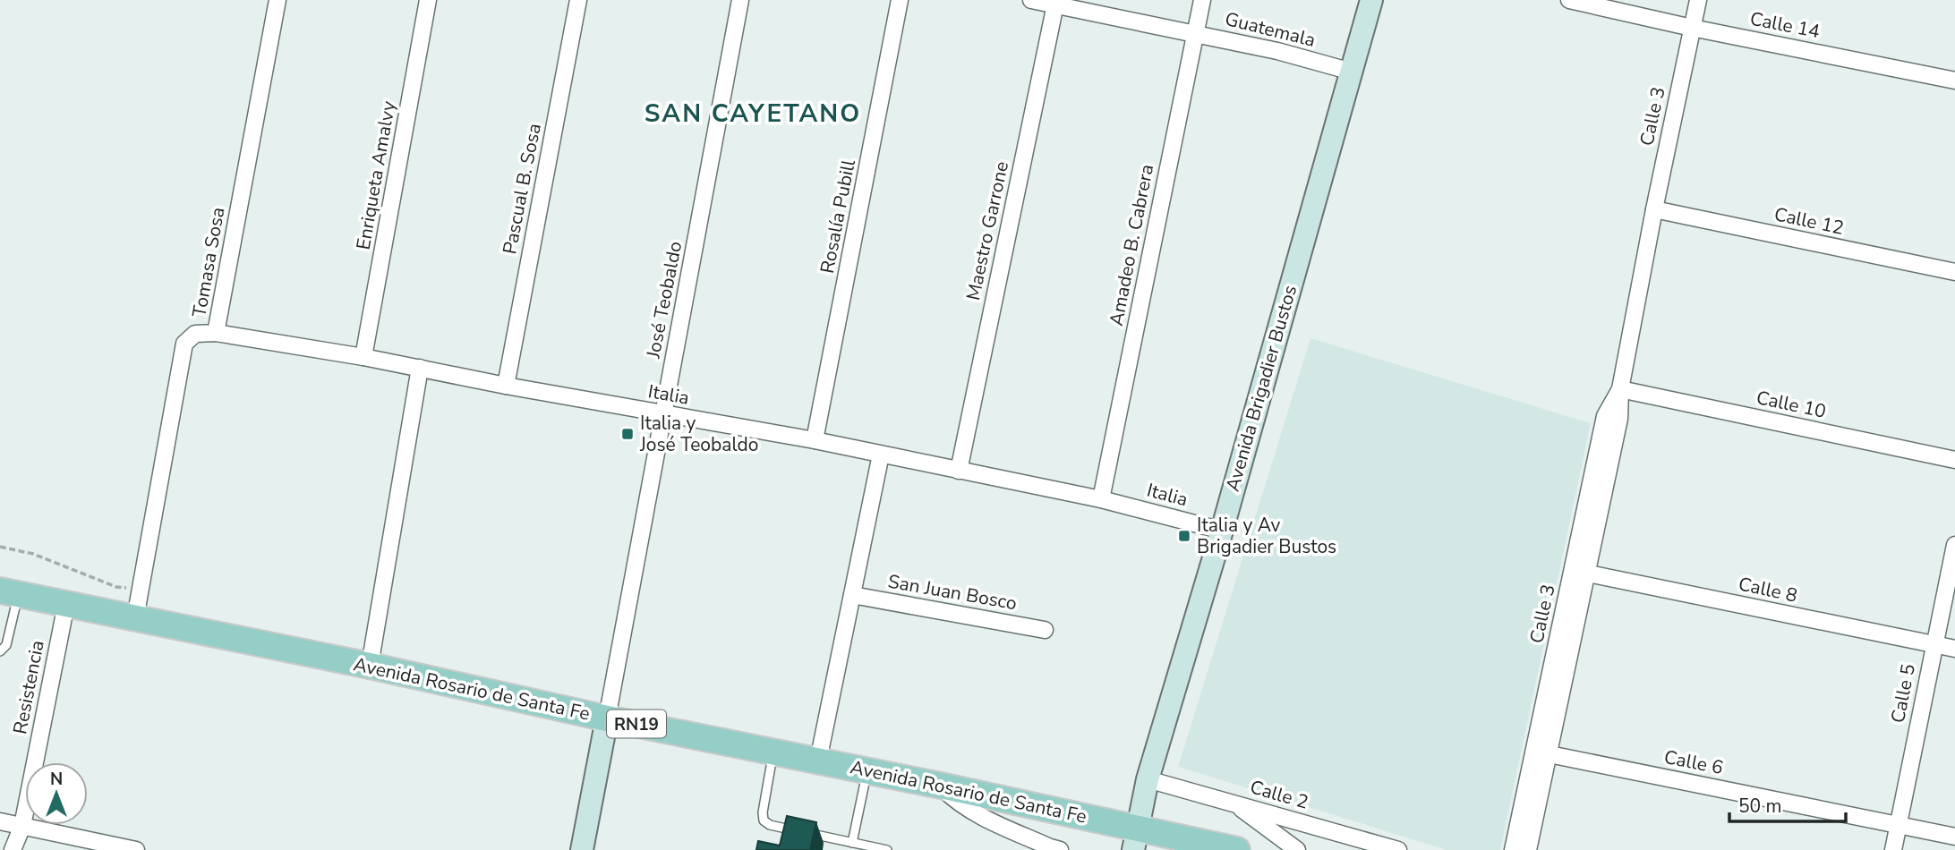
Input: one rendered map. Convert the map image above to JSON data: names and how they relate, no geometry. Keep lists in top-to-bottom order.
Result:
{
  "streets": {
    "main road": ["Avenida Rosario de Santa Fe", "RN19"],
    "street": [
      "Calle 14",
      "Guatemala",
      "Calle 3",
      "Enriqueta Amalvy",
      "Pascual B. Sosa",
      "Rosalía Pubill",
      "Calle 12",
      "Maestro Garrone",
      "Amadeo B. Cabrera",
      "Tomasa Sosa",
      "José Teobaldo",
      "Avenida Brigadier Bustos",
      "Italia",
      "Calle 10",
      "Calle 8",
      "San Juan Bosco",
      "Resistencia",
      "Calle 5",
      "Calle 6",
      "Calle 2"
    ]
  },
  "crossings": [
    ["Calle 14", "Calle 3"],
    ["Guatemala", "Maestro Garrone"],
    ["Guatemala", "Amadeo B. Cabrera"],
    ["Guatemala", "Avenida Brigadier Bustos"],
    ["Calle 3", "Calle 12"],
    ["Calle 3", "Calle 10"],
    ["Calle 3", "Calle 8"],
    ["Calle 3", "Calle 6"],
    ["Enriqueta Amalvy", "Italia"],
    ["Pascual B. Sosa", "Italia"],
    ["Rosalía Pubill", "Italia"],
    ["Maestro Garrone", "Italia"],
    ["Amadeo B. Cabrera", "Italia"],
    ["Tomasa Sosa", "Italia"],
    ["Tomasa Sosa", "Avenida Rosario de Santa Fe"],
    ["José Teobaldo", "Italia"],
    ["José Teobaldo", "Avenida Rosario de Santa Fe"],
    ["Avenida Brigadier Bustos", "Italia"],
    ["Avenida Brigadier Bustos", "Avenida Rosario de Santa Fe"],
    ["Avenida Brigadier Bustos", "Calle 2"],
    ["Calle 8", "Calle 5"],
    ["Resistencia", "Avenida Rosario de Santa Fe"],
    ["Calle 5", "Calle 6"]
  ],
  "districts": ["SAN CAYETANO"],
  "places": {
    "transit": ["Italia y José Teobaldo", "Italia y Av Brigadier Bustos"]
  },
  "scale_bar": "50 m",
  "north": "top"
}
